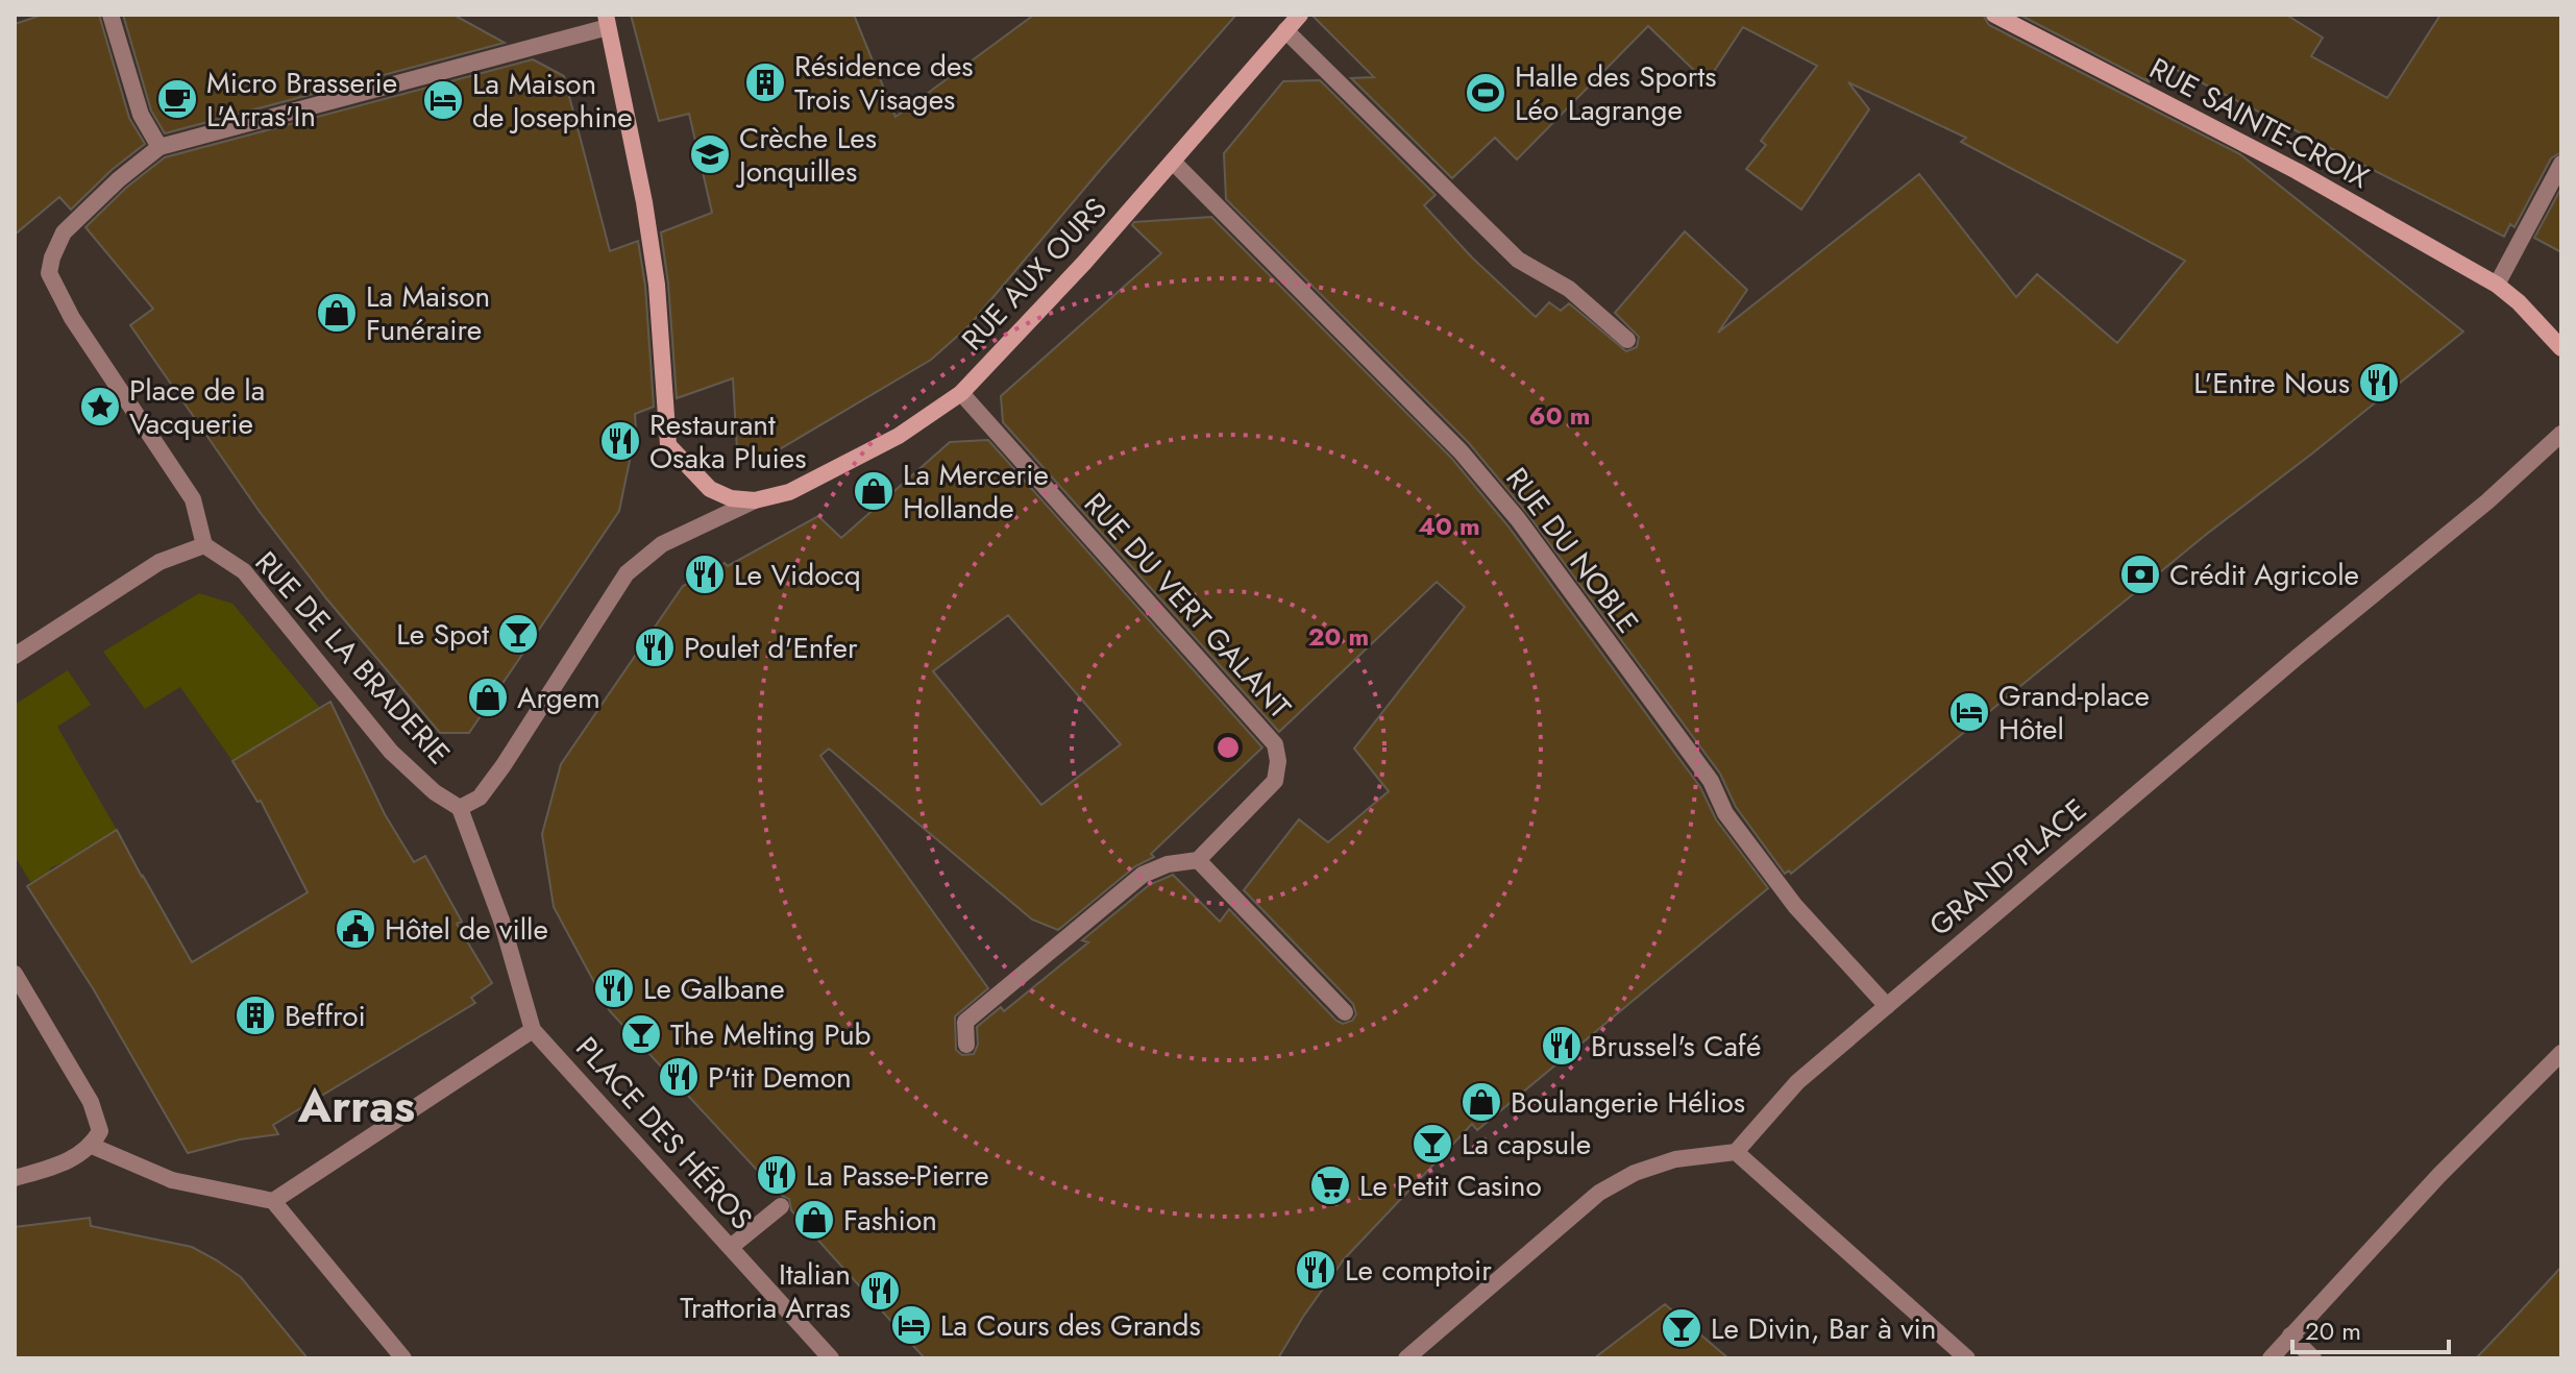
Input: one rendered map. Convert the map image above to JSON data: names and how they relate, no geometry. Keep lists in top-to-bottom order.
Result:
{
  "streets": {
    "street": [
      "RUE SAINTE-CROIX",
      "RUE AUX OURS",
      "RUE DU NOBLE",
      "RUE DU VERT GALANT",
      "RUE DE LA BRADERIE",
      "GRAND'PLACE",
      "PLACE DES HÉROS"
    ]
  },
  "crossings": [
    ["RUE AUX OURS", "RUE DU NOBLE"],
    ["RUE AUX OURS", "RUE DU VERT GALANT"],
    ["RUE DU NOBLE", "GRAND'PLACE"],
    ["RUE DE LA BRADERIE", "PLACE DES HÉROS"]
  ],
  "districts": ["Arras"],
  "places": {
    "building": ["Résidence des Trois Visages", "Beffroi"],
    "sports": ["Halle des Sports Léo Lagrange"],
    "cafe": ["Micro Brasserie L'Arras'In"],
    "hotel": ["La Maison de Josephine", "Grand-place Hôtel", "La Cours des Grands"],
    "school or university": ["Crèche Les Jonquilles"],
    "shop": [
      "La Maison Funéraire",
      "La Mercerie Hollande",
      "Argem",
      "Boulangerie Hélios",
      "Fashion"
    ],
    "restaurant": [
      "L'Entre Nous",
      "Restaurant Osaka Pluies",
      "Le Vidocq",
      "Poulet d'Enfer",
      "Le Galbane",
      "Brussel's Café",
      "P'tit Demon",
      "La Passe-Pierre",
      "Le comptoir",
      "Italian Trattoria Arras"
    ],
    "place": ["Place de la Vacquerie"],
    "bank": ["Crédit Agricole"],
    "bar": [
      "Le Spot",
      "The Melting Pub",
      "La capsule",
      "Le Divin, Bar à vin"
    ],
    "public building": ["Hôtel de ville"],
    "supermarket": ["Le Petit Casino"]
  },
  "scale_bar": "20 m",
  "rings": ["60 m", "40 m", "20 m"]
}
